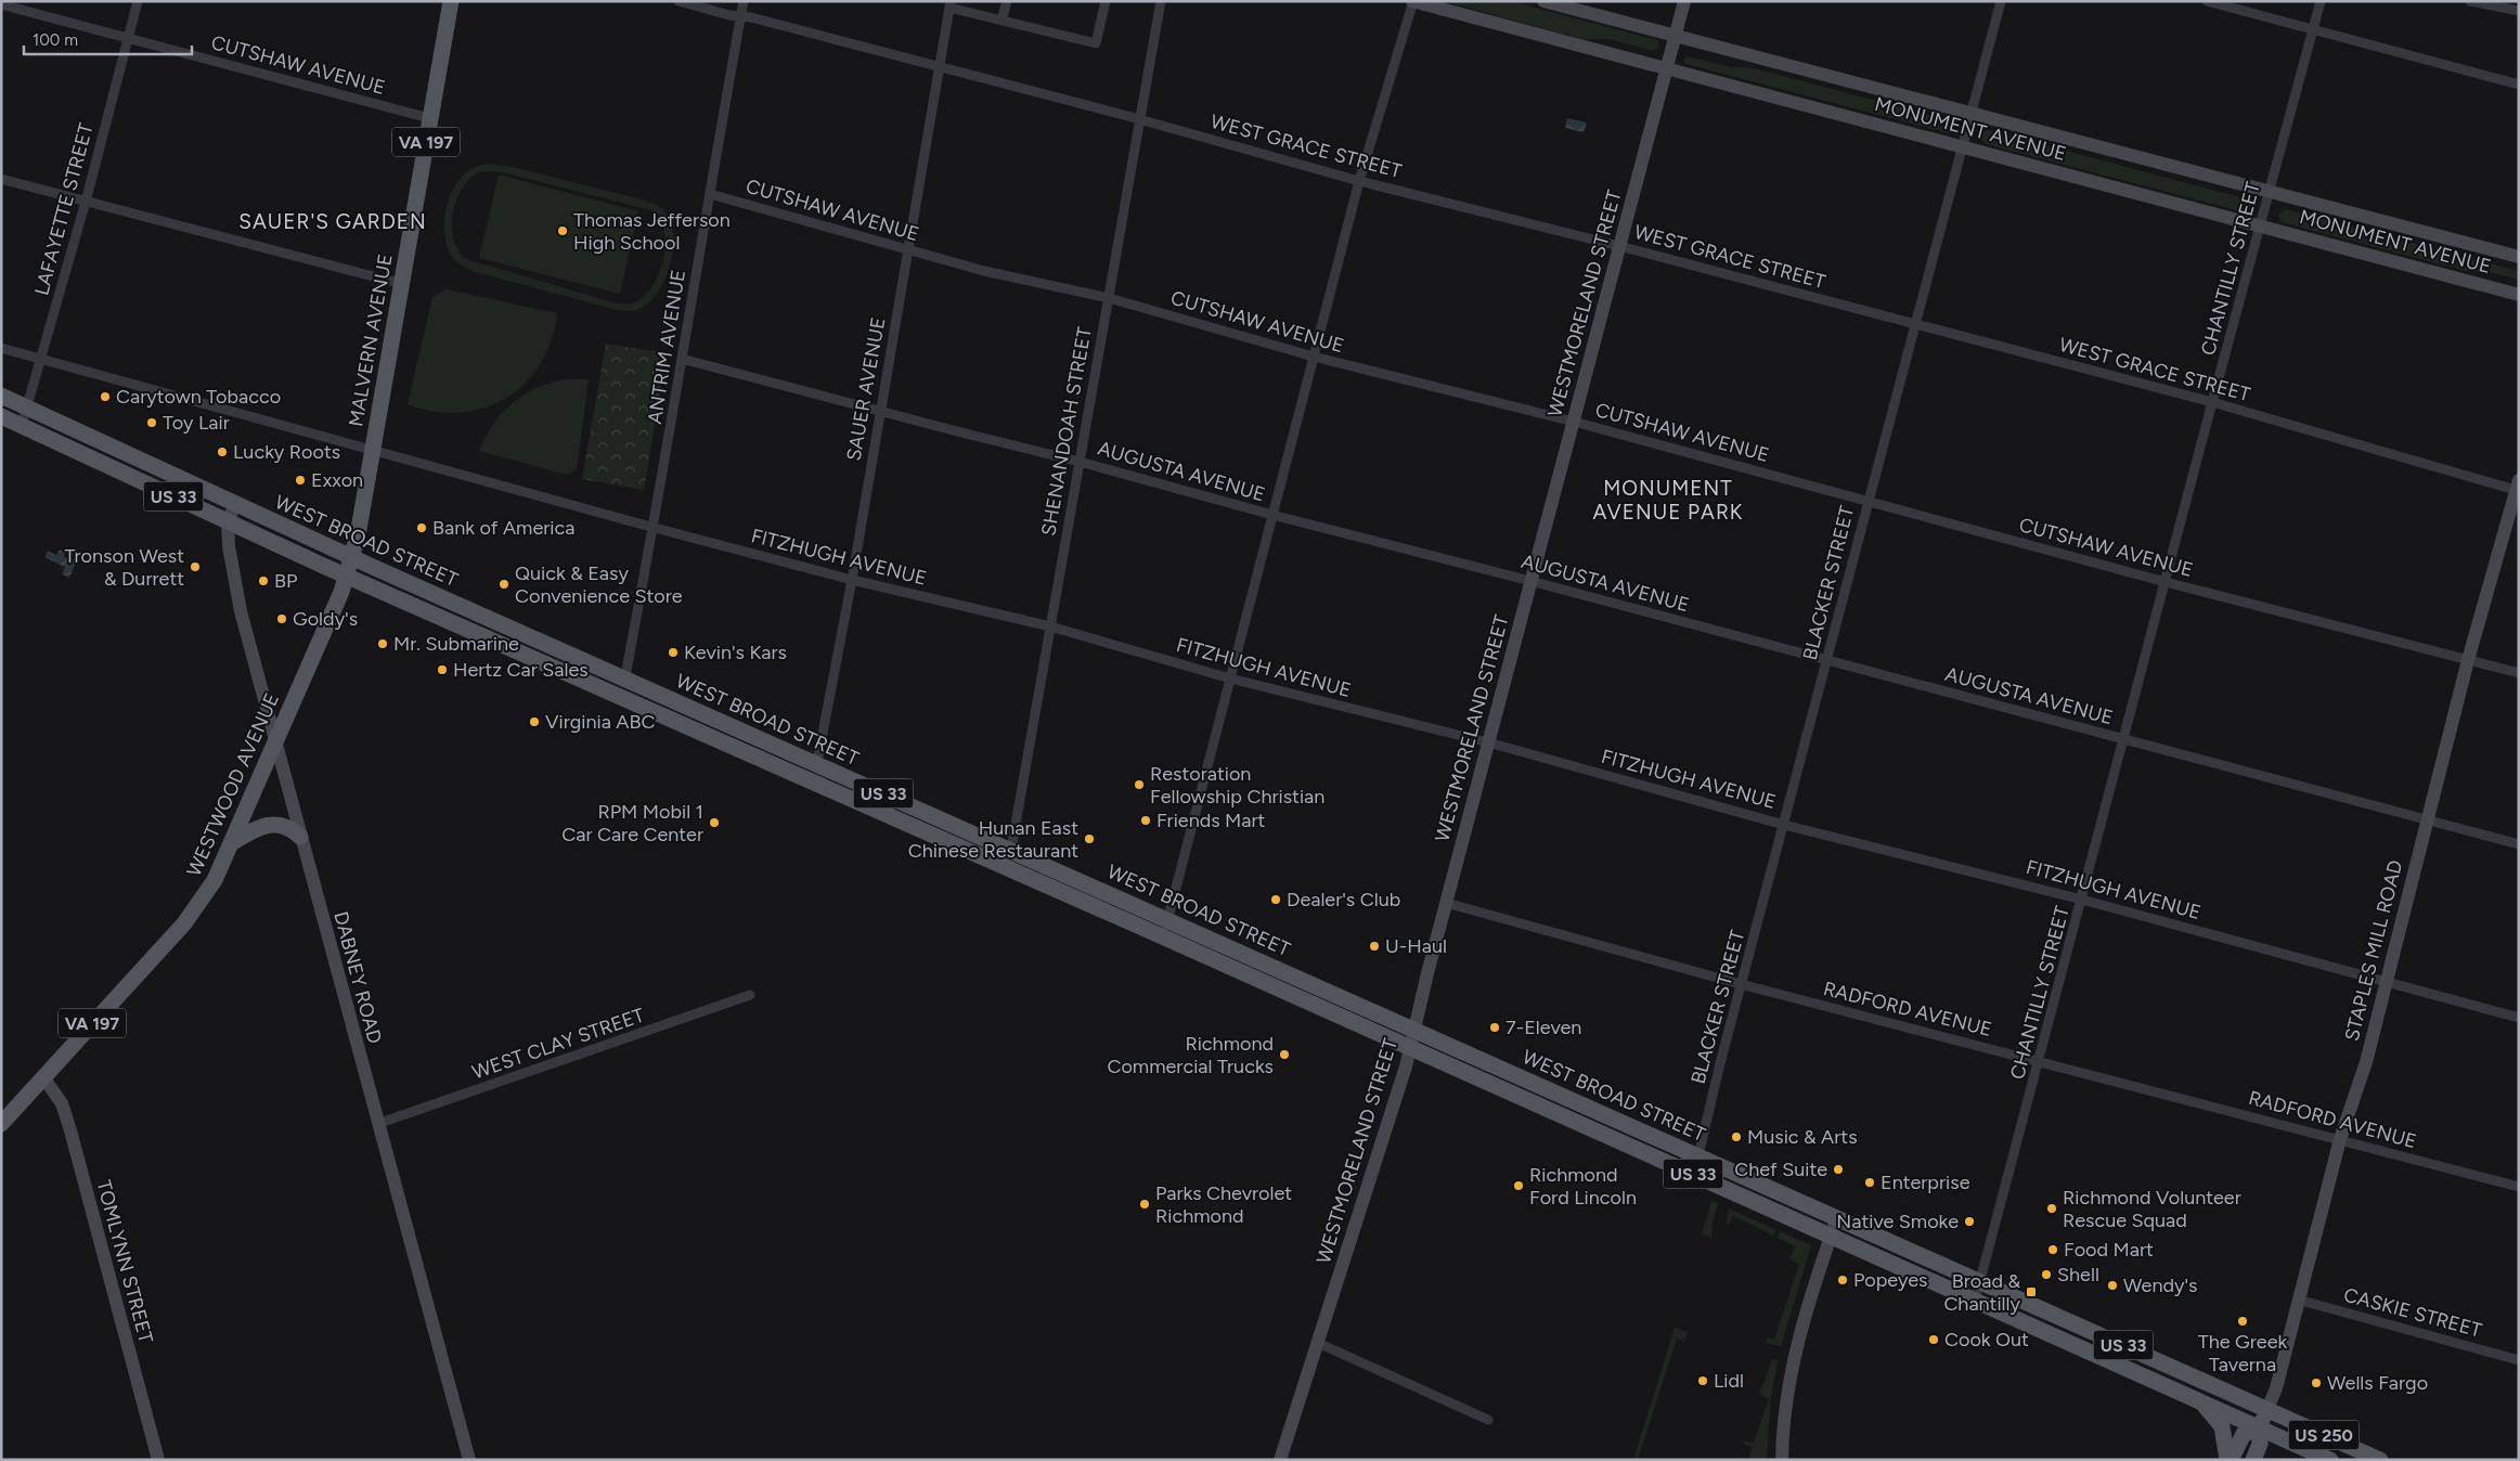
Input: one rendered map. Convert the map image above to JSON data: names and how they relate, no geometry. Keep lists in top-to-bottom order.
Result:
{
  "streets": {
    "main road": [
      "VA 197",
      "MALVERN AVENUE",
      "US 33",
      "WEST BROAD STREET",
      "WESTWOOD AVENUE",
      "STAPLES MILL ROAD",
      "US 250"
    ],
    "street": [
      "CUTSHAW AVENUE",
      "MONUMENT AVENUE",
      "WEST GRACE STREET",
      "LAFAYETTE STREET",
      "CHANTILLY STREET",
      "WESTMORELAND STREET",
      "ANTRIM AVENUE",
      "SAUER AVENUE",
      "SHENANDOAH STREET",
      "AUGUSTA AVENUE",
      "FITZHUGH AVENUE",
      "BLACKER STREET",
      "DABNEY ROAD",
      "RADFORD AVENUE",
      "WEST CLAY STREET",
      "TOMLYNN STREET",
      "CASKIE STREET"
    ]
  },
  "crossings": [
    ["CUTSHAW AVENUE", "LAFAYETTE STREET"],
    ["CUTSHAW AVENUE", "CHANTILLY STREET"],
    ["CUTSHAW AVENUE", "WESTMORELAND STREET"],
    ["CUTSHAW AVENUE", "MALVERN AVENUE"],
    ["CUTSHAW AVENUE", "ANTRIM AVENUE"],
    ["CUTSHAW AVENUE", "SAUER AVENUE"],
    ["CUTSHAW AVENUE", "SHENANDOAH STREET"],
    ["CUTSHAW AVENUE", "BLACKER STREET"],
    ["CUTSHAW AVENUE", "STAPLES MILL ROAD"],
    ["MONUMENT AVENUE", "CHANTILLY STREET"],
    ["MONUMENT AVENUE", "WESTMORELAND STREET"],
    ["MONUMENT AVENUE", "BLACKER STREET"],
    ["WEST GRACE STREET", "CHANTILLY STREET"],
    ["WEST GRACE STREET", "WESTMORELAND STREET"],
    ["WEST GRACE STREET", "ANTRIM AVENUE"],
    ["WEST GRACE STREET", "SAUER AVENUE"],
    ["WEST GRACE STREET", "SHENANDOAH STREET"],
    ["WEST GRACE STREET", "BLACKER STREET"],
    ["WEST GRACE STREET", "STAPLES MILL ROAD"],
    ["LAFAYETTE STREET", "WEST BROAD STREET"],
    ["LAFAYETTE STREET", "FITZHUGH AVENUE"],
    ["CHANTILLY STREET", "AUGUSTA AVENUE"],
    ["CHANTILLY STREET", "WEST BROAD STREET"],
    ["CHANTILLY STREET", "FITZHUGH AVENUE"],
    ["CHANTILLY STREET", "RADFORD AVENUE"],
    ["WESTMORELAND STREET", "AUGUSTA AVENUE"],
    ["WESTMORELAND STREET", "WEST BROAD STREET"],
    ["WESTMORELAND STREET", "FITZHUGH AVENUE"],
    ["WESTMORELAND STREET", "RADFORD AVENUE"],
    ["MALVERN AVENUE", "WEST BROAD STREET"],
    ["MALVERN AVENUE", "FITZHUGH AVENUE"],
    ["MALVERN AVENUE", "WESTWOOD AVENUE"],
    ["ANTRIM AVENUE", "AUGUSTA AVENUE"],
    ["ANTRIM AVENUE", "WEST BROAD STREET"],
    ["ANTRIM AVENUE", "FITZHUGH AVENUE"],
    ["SAUER AVENUE", "AUGUSTA AVENUE"],
    ["SAUER AVENUE", "WEST BROAD STREET"],
    ["SAUER AVENUE", "FITZHUGH AVENUE"],
    ["SHENANDOAH STREET", "AUGUSTA AVENUE"],
    ["SHENANDOAH STREET", "WEST BROAD STREET"],
    ["SHENANDOAH STREET", "FITZHUGH AVENUE"],
    ["AUGUSTA AVENUE", "BLACKER STREET"],
    ["AUGUSTA AVENUE", "STAPLES MILL ROAD"],
    ["US 33", "WEST BROAD STREET"],
    ["US 33", "STAPLES MILL ROAD"],
    ["WEST BROAD STREET", "BLACKER STREET"],
    ["WEST BROAD STREET", "WESTWOOD AVENUE"],
    ["WEST BROAD STREET", "STAPLES MILL ROAD"],
    ["WEST BROAD STREET", "DABNEY ROAD"],
    ["FITZHUGH AVENUE", "BLACKER STREET"],
    ["FITZHUGH AVENUE", "STAPLES MILL ROAD"],
    ["BLACKER STREET", "RADFORD AVENUE"],
    ["WESTWOOD AVENUE", "DABNEY ROAD"],
    ["WESTWOOD AVENUE", "TOMLYNN STREET"],
    ["STAPLES MILL ROAD", "RADFORD AVENUE"],
    ["STAPLES MILL ROAD", "CASKIE STREET"],
    ["DABNEY ROAD", "WEST CLAY STREET"]
  ],
  "districts": ["SAUER'S GARDEN", "MONUMENT AVENUE PARK"],
  "places": {
    "other": [
      "Thomas Jefferson High School",
      "Carytown Tobacco",
      "Toy Lair",
      "Lucky Roots",
      "Exxon",
      "Bank of America",
      "Tronson West & Durrett",
      "BP",
      "Quick & Easy Convenience Store",
      "Goldy's",
      "Mr. Submarine",
      "Kevin's Kars",
      "Hertz Car Sales",
      "Virginia ABC",
      "Restoration Fellowship Christian",
      "Friends Mart",
      "RPM Mobil 1 Car Care Center",
      "Hunan East Chinese Restaurant",
      "Dealer's Club",
      "U-Haul",
      "7-Eleven",
      "Richmond Commercial Trucks",
      "Music & Arts",
      "Chef Suite",
      "Enterprise",
      "Richmond Ford Lincoln",
      "Parks Chevrolet Richmond",
      "Richmond Volunteer Rescue Squad",
      "Native Smoke",
      "Food Mart",
      "Shell",
      "Popeyes",
      "Wendy's",
      "The Greek Taverna",
      "Cook Out",
      "Lidl",
      "Wells Fargo"
    ],
    "transit": ["Broad & Chantilly"]
  },
  "scale_bar": "100 m"
}
